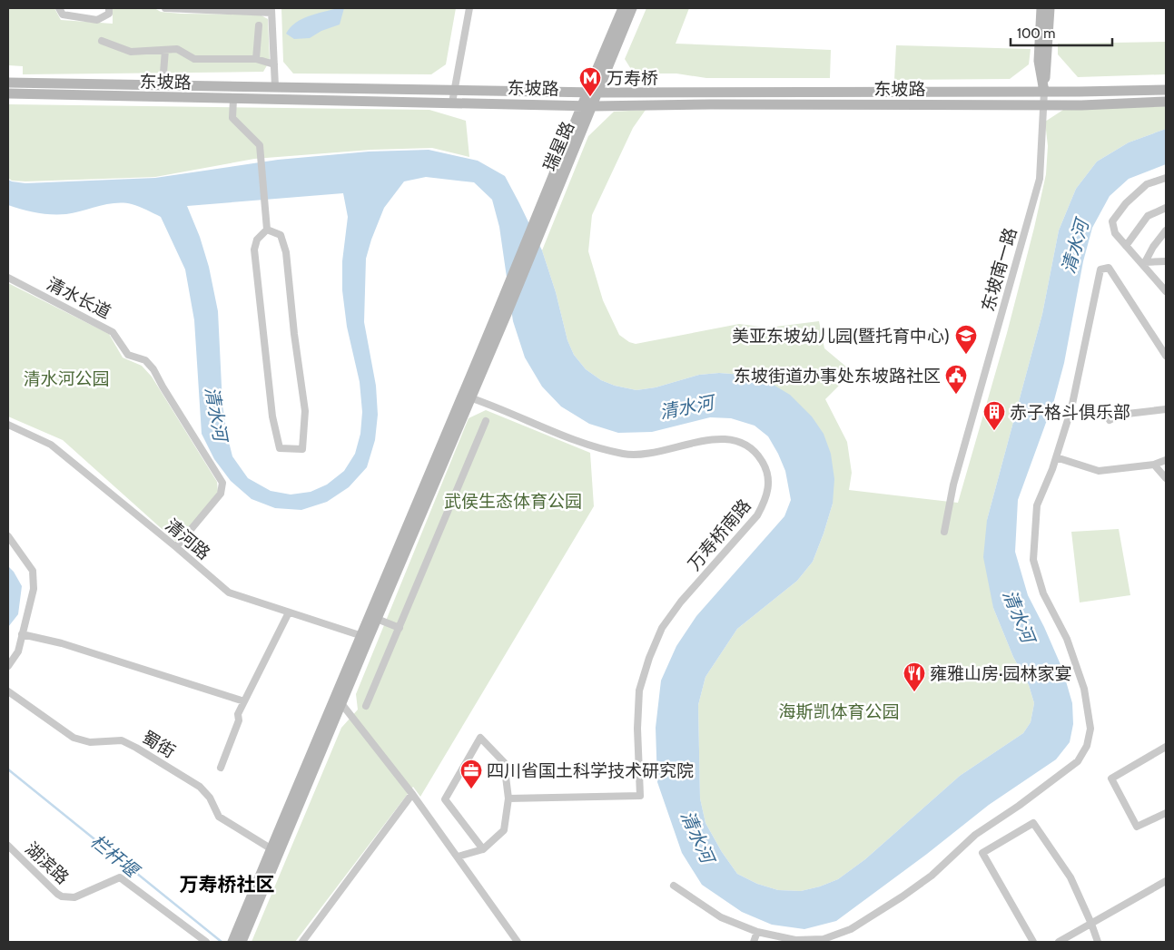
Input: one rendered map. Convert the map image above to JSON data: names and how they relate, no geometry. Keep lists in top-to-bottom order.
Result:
{
  "streets": {
    "main road": ["东坡路", "瑞星路"],
    "street": [
      "东坡南一路",
      "清水长道",
      "万寿桥南路",
      "清河路",
      "蜀街",
      "湖滨路"
    ]
  },
  "crossings": [
    ["东坡路", "瑞星路"],
    ["东坡路", "东坡南一路"],
    ["清水长道", "清河路"]
  ],
  "districts": ["万寿桥社区"],
  "water": ["清水河", "栏杆堰"],
  "parks": ["清水河公园", "武侯生态体育公园", "海斯凯体育公园"],
  "places": {
    "metro station": ["万寿桥"],
    "school or university": ["美亚东坡幼儿园(暨托育中心)"],
    "public building": ["东坡街道办事处东坡路社区"],
    "building": ["赤子格斗俱乐部"],
    "restaurant": ["雍雅山房·园林家宴"],
    "office": ["四川省国土科学技术研究院"]
  },
  "scale_bar": "100 m"
}
